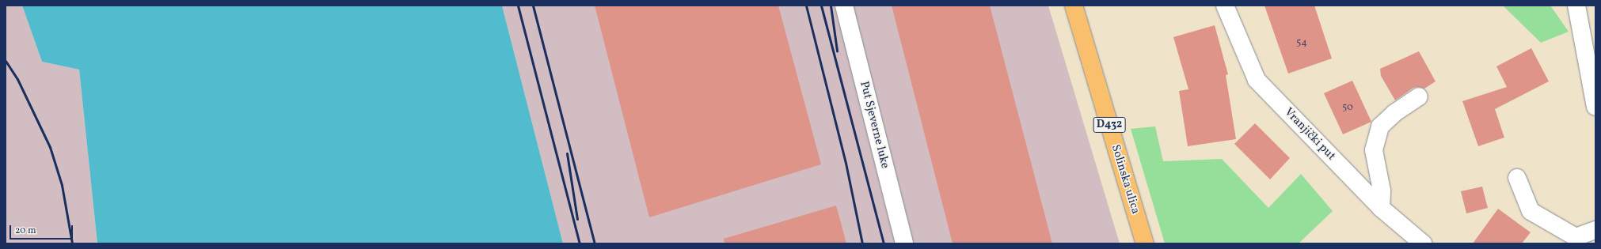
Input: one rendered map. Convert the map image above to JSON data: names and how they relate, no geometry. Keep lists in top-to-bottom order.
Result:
{
  "streets": {
    "main road": ["D432", "Solinska ulica"],
    "street": ["Put Sjeverne luke", "Vranjički put"]
  },
  "house_numbers": ["54", "50"],
  "scale_bar": "20 m"
}
